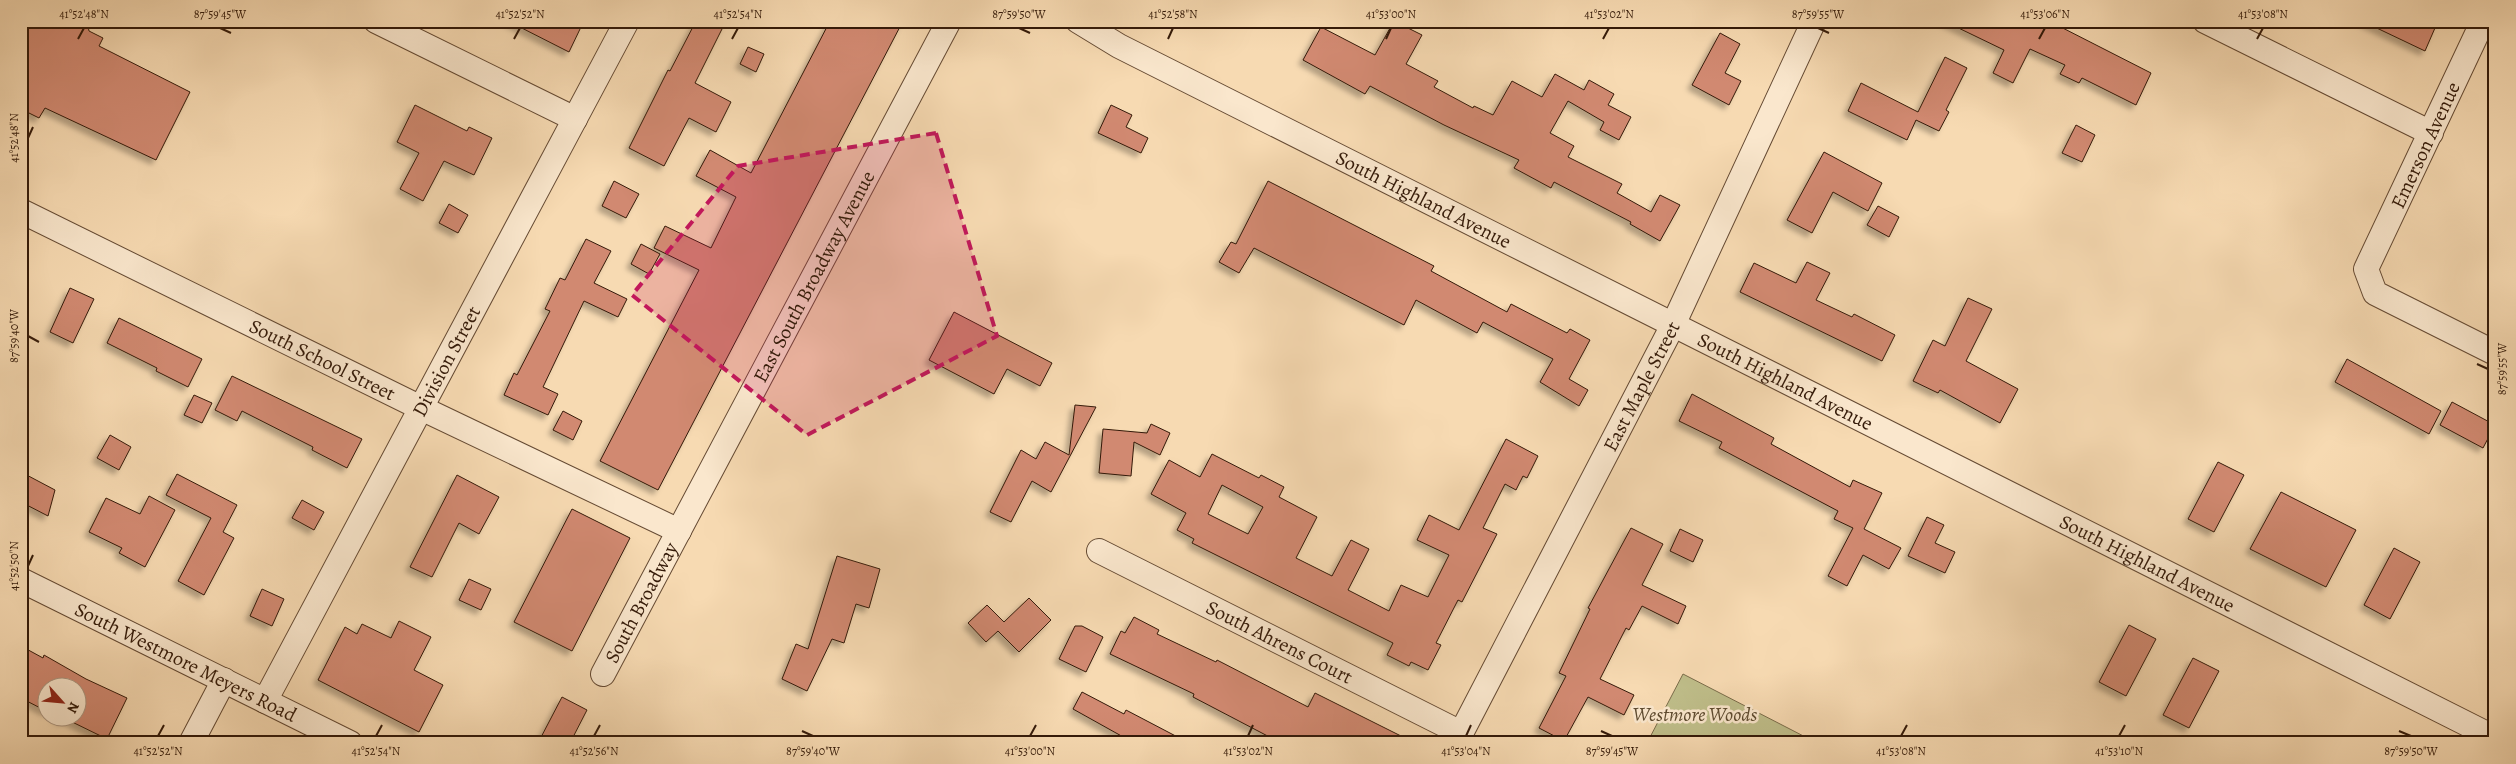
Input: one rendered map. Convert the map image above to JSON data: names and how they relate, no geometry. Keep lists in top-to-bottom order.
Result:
{
  "streets": {
    "street": [
      "Emerson Avenue",
      "South Highland Avenue",
      "East South Broadway Avenue",
      "South School Street",
      "Division Street",
      "East Maple Street",
      "South Broadway",
      "South Ahrens Court",
      "South Westmore Meyers Road"
    ]
  },
  "crossings": [
    ["South Highland Avenue", "East Maple Street"],
    ["East South Broadway Avenue", "South School Street"],
    ["East South Broadway Avenue", "South Broadway"],
    ["South School Street", "Division Street"],
    ["South School Street", "South Broadway"],
    ["Division Street", "South Westmore Meyers Road"],
    ["East Maple Street", "South Ahrens Court"]
  ],
  "parks": ["Westmore Woods"],
  "north": "bottom right",
  "coordinates": [
    "41°52'48\"N",
    "87°59'45\"W",
    "41°52'52\"N",
    "41°52'54\"N",
    "87°59'50\"W",
    "41°52'58\"N",
    "41°53'00\"N",
    "41°53'02\"N",
    "87°59'55\"W",
    "41°53'06\"N",
    "41°53'08\"N",
    "87°59'40\"W",
    "41°52'50\"N",
    "41°52'56\"N",
    "41°53'04\"N",
    "41°53'10\"N"
  ]
}
